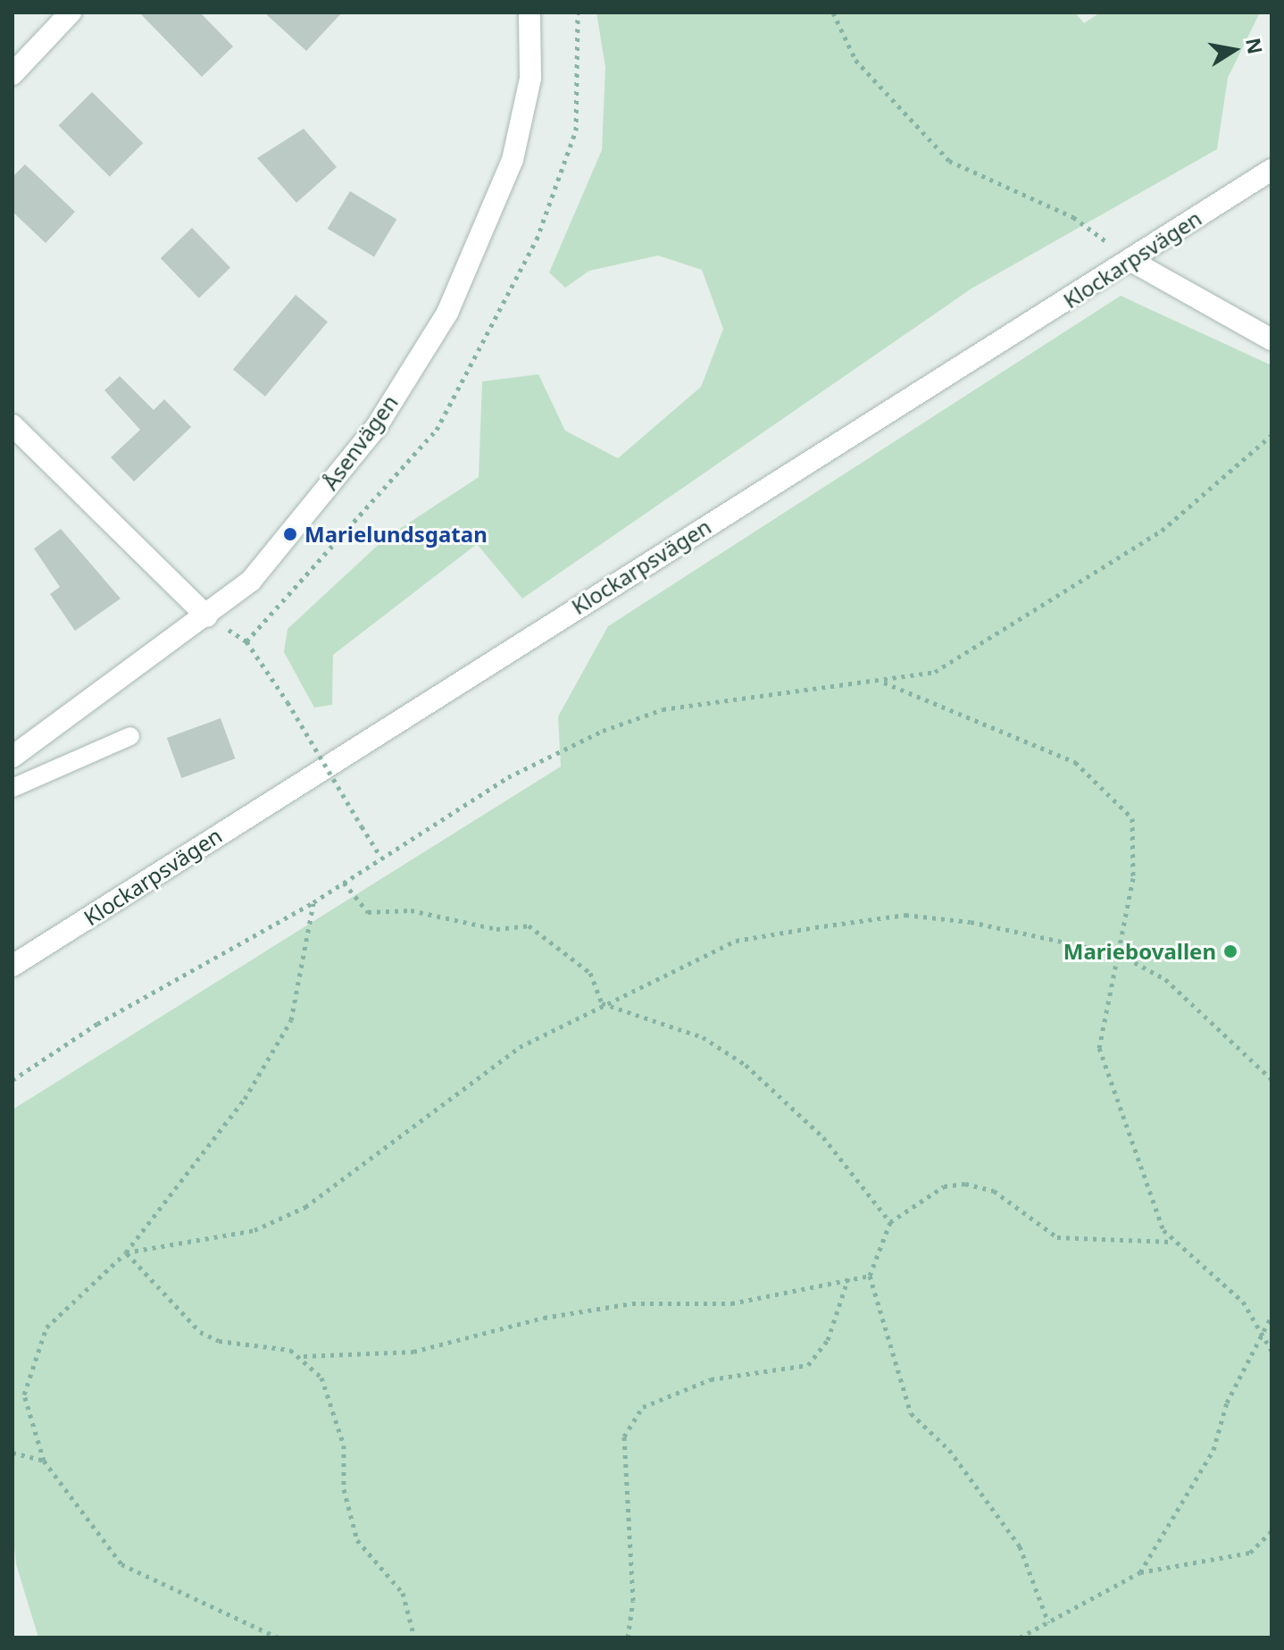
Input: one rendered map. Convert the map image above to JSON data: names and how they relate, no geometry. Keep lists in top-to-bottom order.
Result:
{
  "streets": {
    "street": ["Klockarpsvägen", "Åsenvägen"]
  },
  "places": ["Marielundsgatan", "Mariebovallen"],
  "north": "right"
}
